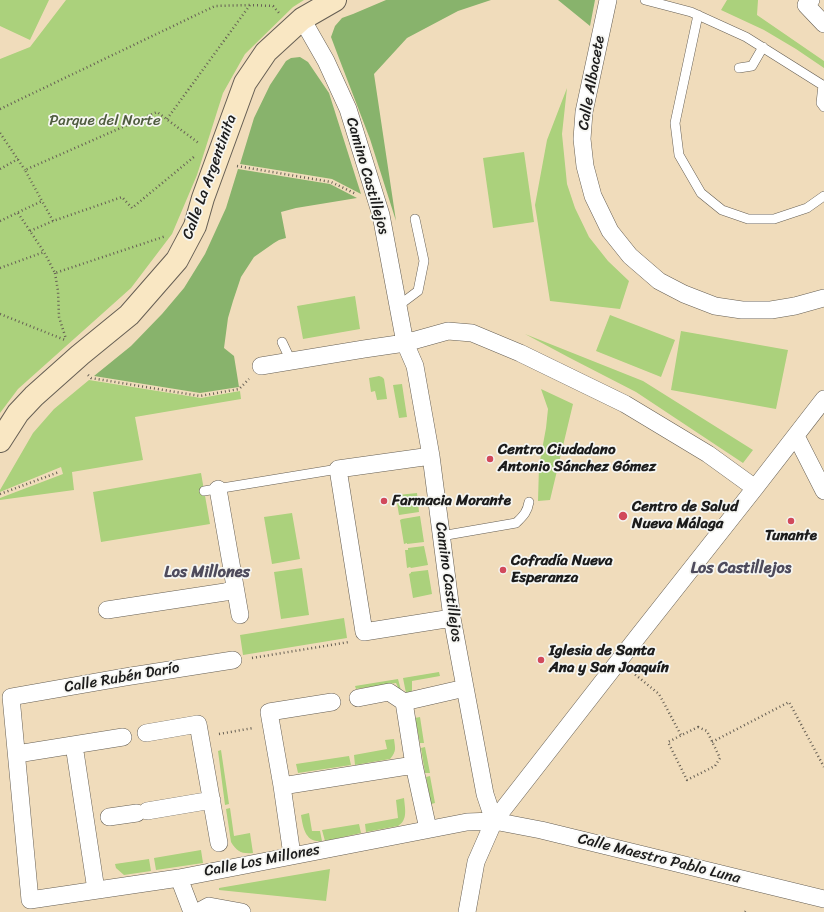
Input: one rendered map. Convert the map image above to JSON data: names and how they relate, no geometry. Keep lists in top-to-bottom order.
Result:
{
  "streets": {
    "street": [
      "Calle Albacete",
      "Camino Castillejos",
      "Calle La Argentinita",
      "Calle Rubén Darío",
      "Calle Maestro Pablo Luna",
      "Calle Los Millones"
    ]
  },
  "crossings": [
    ["Camino Castillejos", "Calle La Argentinita"],
    ["Camino Castillejos", "Calle Maestro Pablo Luna"],
    ["Camino Castillejos", "Calle Los Millones"],
    ["Calle Rubén Darío", "Calle Los Millones"],
    ["Calle Maestro Pablo Luna", "Calle Los Millones"]
  ],
  "districts": ["Los Castillejos", "Los Millones"],
  "parks": ["Parque del Norte"],
  "places": [
    "Centro Ciudadano Antonio Sánchez Gómez",
    "Farmacia Morante",
    "Centro de Salud Nueva Málaga",
    "Tunante",
    "Cofradía Nueva Esperanza",
    "Iglesia de Santa Ana y San Joaquín"
  ]
}
